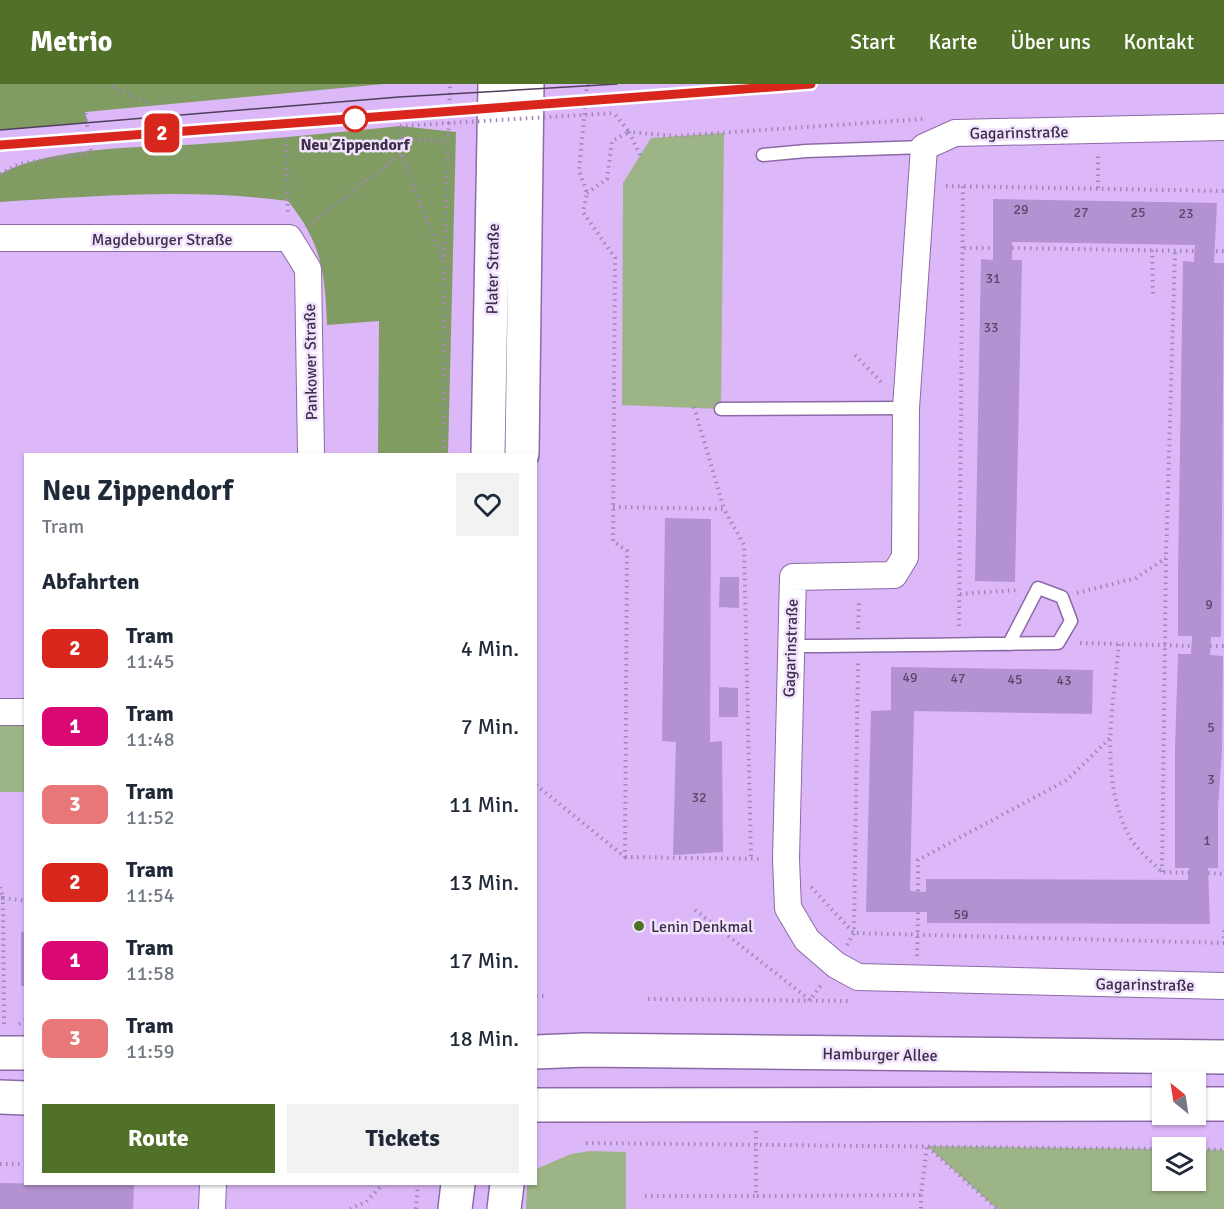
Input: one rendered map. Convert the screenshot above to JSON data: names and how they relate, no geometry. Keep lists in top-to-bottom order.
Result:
{
  "streets": {
    "street": [
      "Gagarinstraße",
      "Magdeburger Straße",
      "Plater Straße",
      "Pankower Straße",
      "Hamburger Allee"
    ]
  },
  "crossings": [
    ["Magdeburger Straße", "Pankower Straße"]
  ],
  "places": ["Neu Zippendorf", "Lenin Denkmal"],
  "lines": ["tram line 2"],
  "house_numbers": [
    "29",
    "27",
    "25",
    "23",
    "31",
    "33",
    "9",
    "49",
    "47",
    "45",
    "43",
    "5",
    "3",
    "32",
    "1",
    "59"
  ],
  "north": "top left",
  "page": {
    "header": "Metrio",
    "nav": [
      "Start",
      "Karte",
      "Über uns",
      "Kontakt"
    ],
    "on_map": "2",
    "heading": [
      ["Neu Zippendorf", "Tram"],
      "Abfahrten"
    ],
    "list": [
      {
        "mark": "2",
        "name": "Tram",
        "note": "11:45",
        "value": "4 Min."
      },
      {
        "mark": "1",
        "name": "Tram",
        "note": "11:48",
        "value": "7 Min."
      },
      {
        "mark": "3",
        "name": "Tram",
        "note": "11:52",
        "value": "11 Min."
      },
      {
        "mark": "2",
        "name": "Tram",
        "note": "11:54",
        "value": "13 Min."
      },
      {
        "mark": "1",
        "name": "Tram",
        "note": "11:58",
        "value": "17 Min."
      },
      {
        "mark": "3",
        "name": "Tram",
        "note": "11:59",
        "value": "18 Min."
      }
    ],
    "buttons": ["Route", "Tickets"]
  }
}
